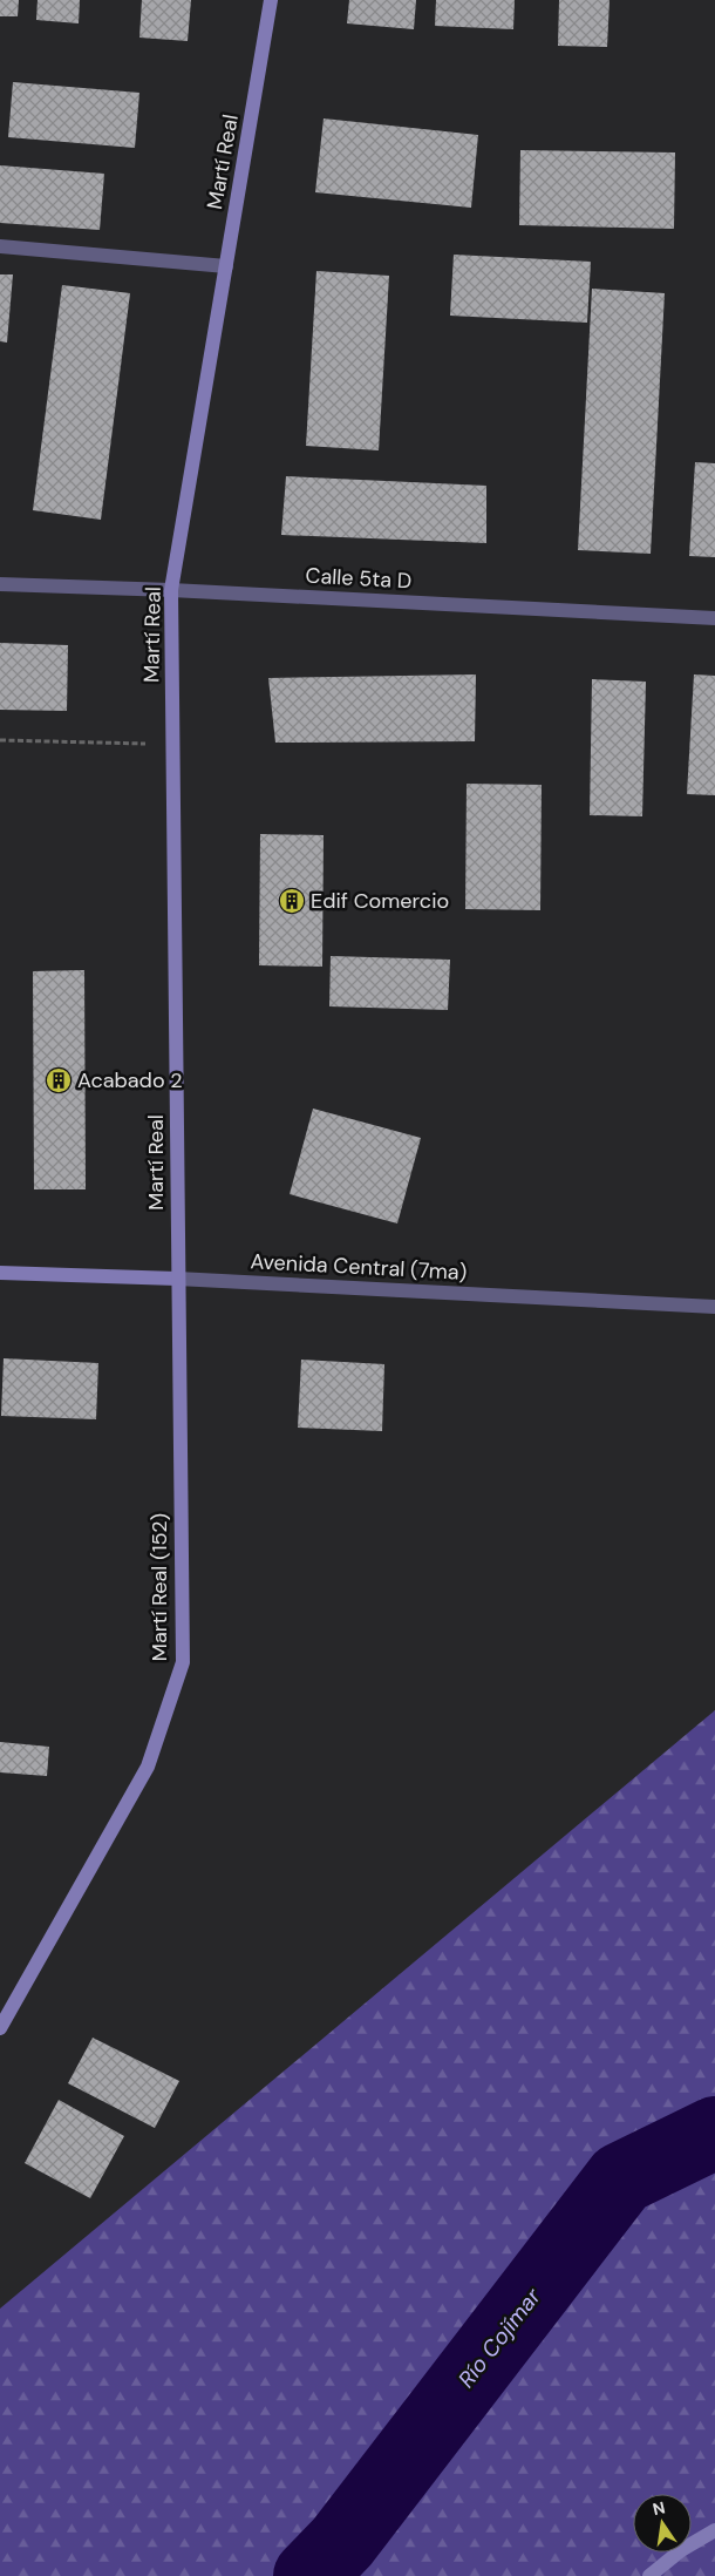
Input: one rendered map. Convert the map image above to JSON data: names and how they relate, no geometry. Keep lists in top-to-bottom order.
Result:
{
  "streets": {
    "main road": ["Martí Real", "Avenida Central (7ma)", "Martí Real (152)"],
    "street": ["Calle 5ta D"]
  },
  "crossings": [
    ["Martí Real", "Calle 5ta D"],
    ["Martí Real", "Avenida Central (7ma)"],
    ["Martí Real", "Martí Real (152)"],
    ["Avenida Central (7ma)", "Martí Real (152)"]
  ],
  "water": ["Río Cojímar"],
  "places": {
    "building": ["Edif Comercio", "Acabado 2"]
  },
  "north": "top"
}
